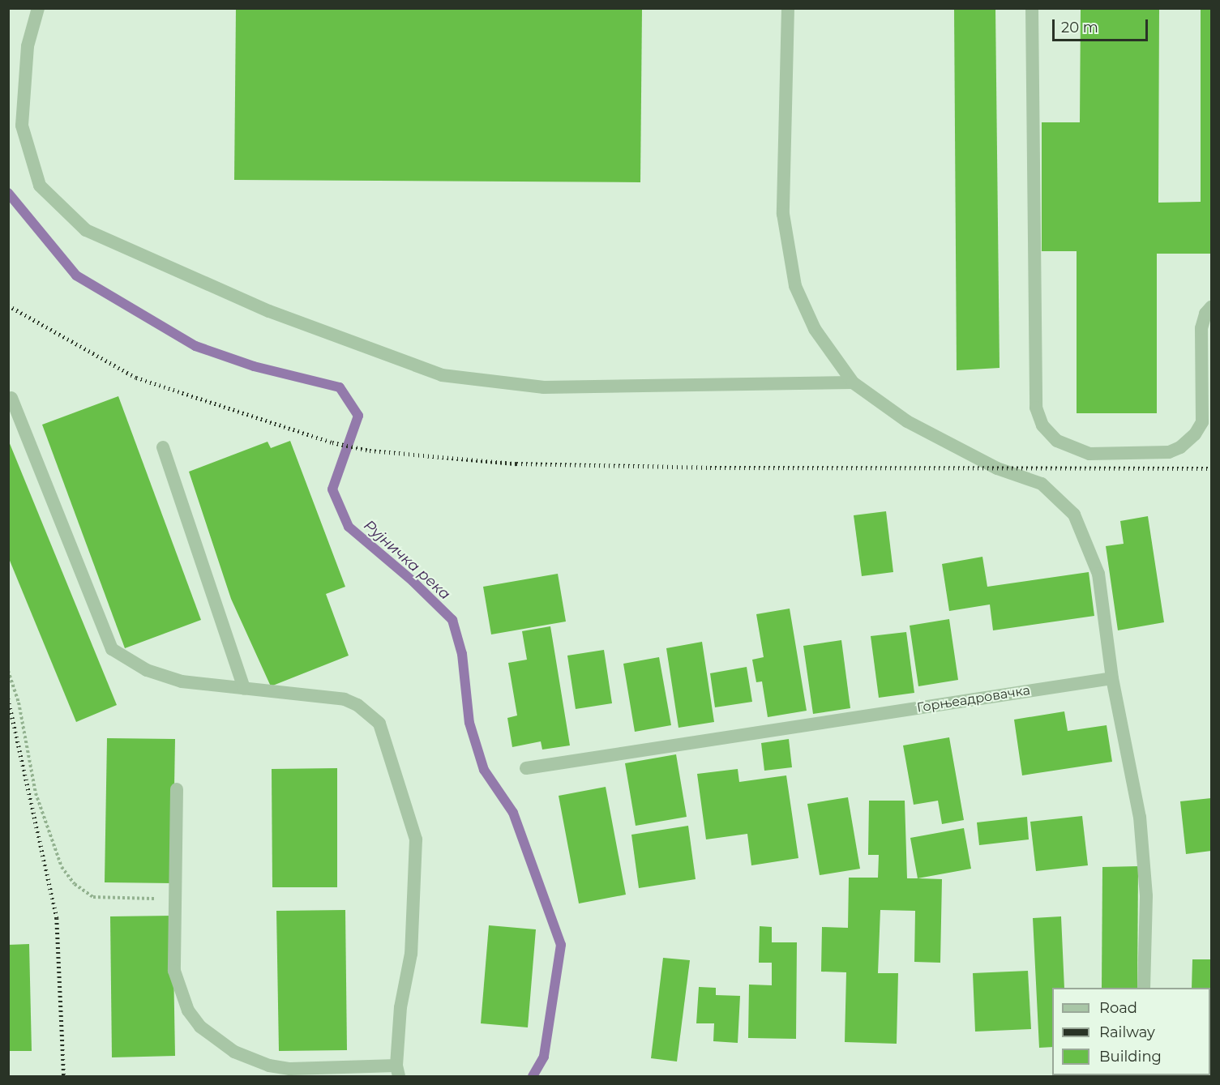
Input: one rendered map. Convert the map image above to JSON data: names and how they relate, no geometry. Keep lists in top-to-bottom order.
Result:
{
  "streets": {
    "street": ["Горњеадровачка"]
  },
  "water": ["Рујничка река"],
  "legend": ["Road", "Railway", "Building"],
  "scale_bar": "20 m"
}
